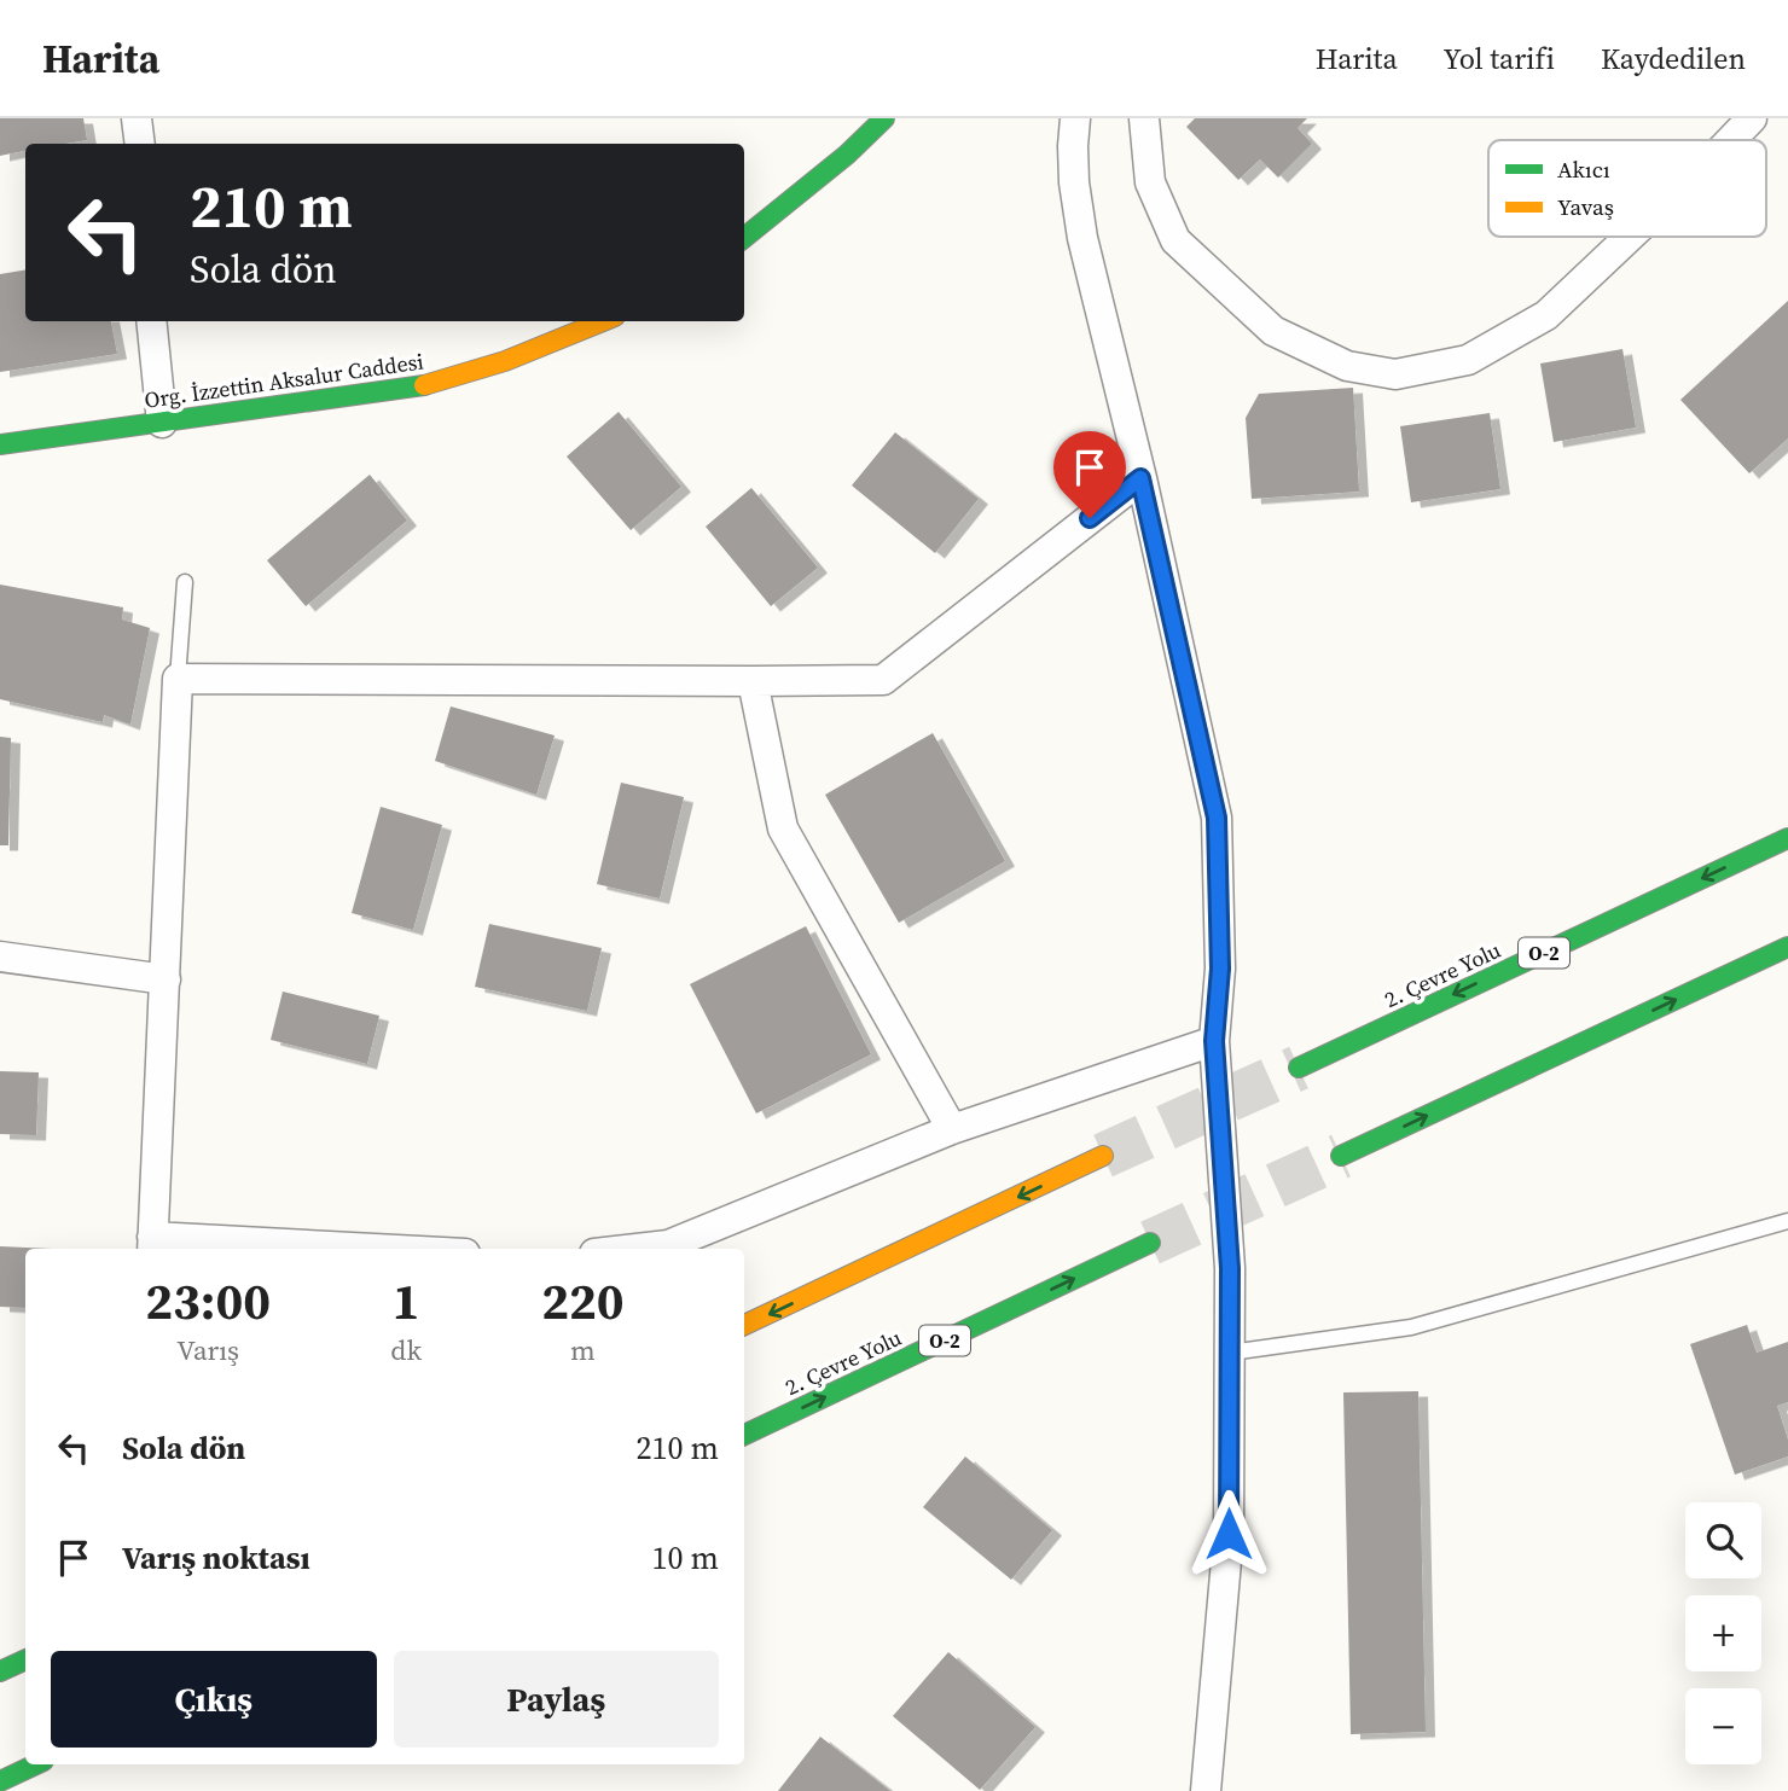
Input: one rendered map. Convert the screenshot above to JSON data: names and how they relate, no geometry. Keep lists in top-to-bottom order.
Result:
{
  "streets": {
    "main road": ["Org. İzzettin Aksalur Caddesi", "O-2", "2. Çevre Yolu"]
  },
  "legend": ["Akıcı", "Yavaş"],
  "page": {
    "header": "Harita",
    "nav": ["Harita", "Yol tarifi", "Kaydedilen"],
    "turn": ["210 m", "Sola dön"],
    "eta": [
      "23:00",
      "Varış",
      "1",
      "dk",
      "220",
      "m"
    ],
    "list": [
      {
        "name": "Sola dön",
        "value": "210 m"
      },
      {
        "name": "Varış noktası",
        "value": "10 m"
      }
    ],
    "map_buttons": ["+", "−"],
    "buttons": ["Çıkış", "Paylaş"]
  }
}
